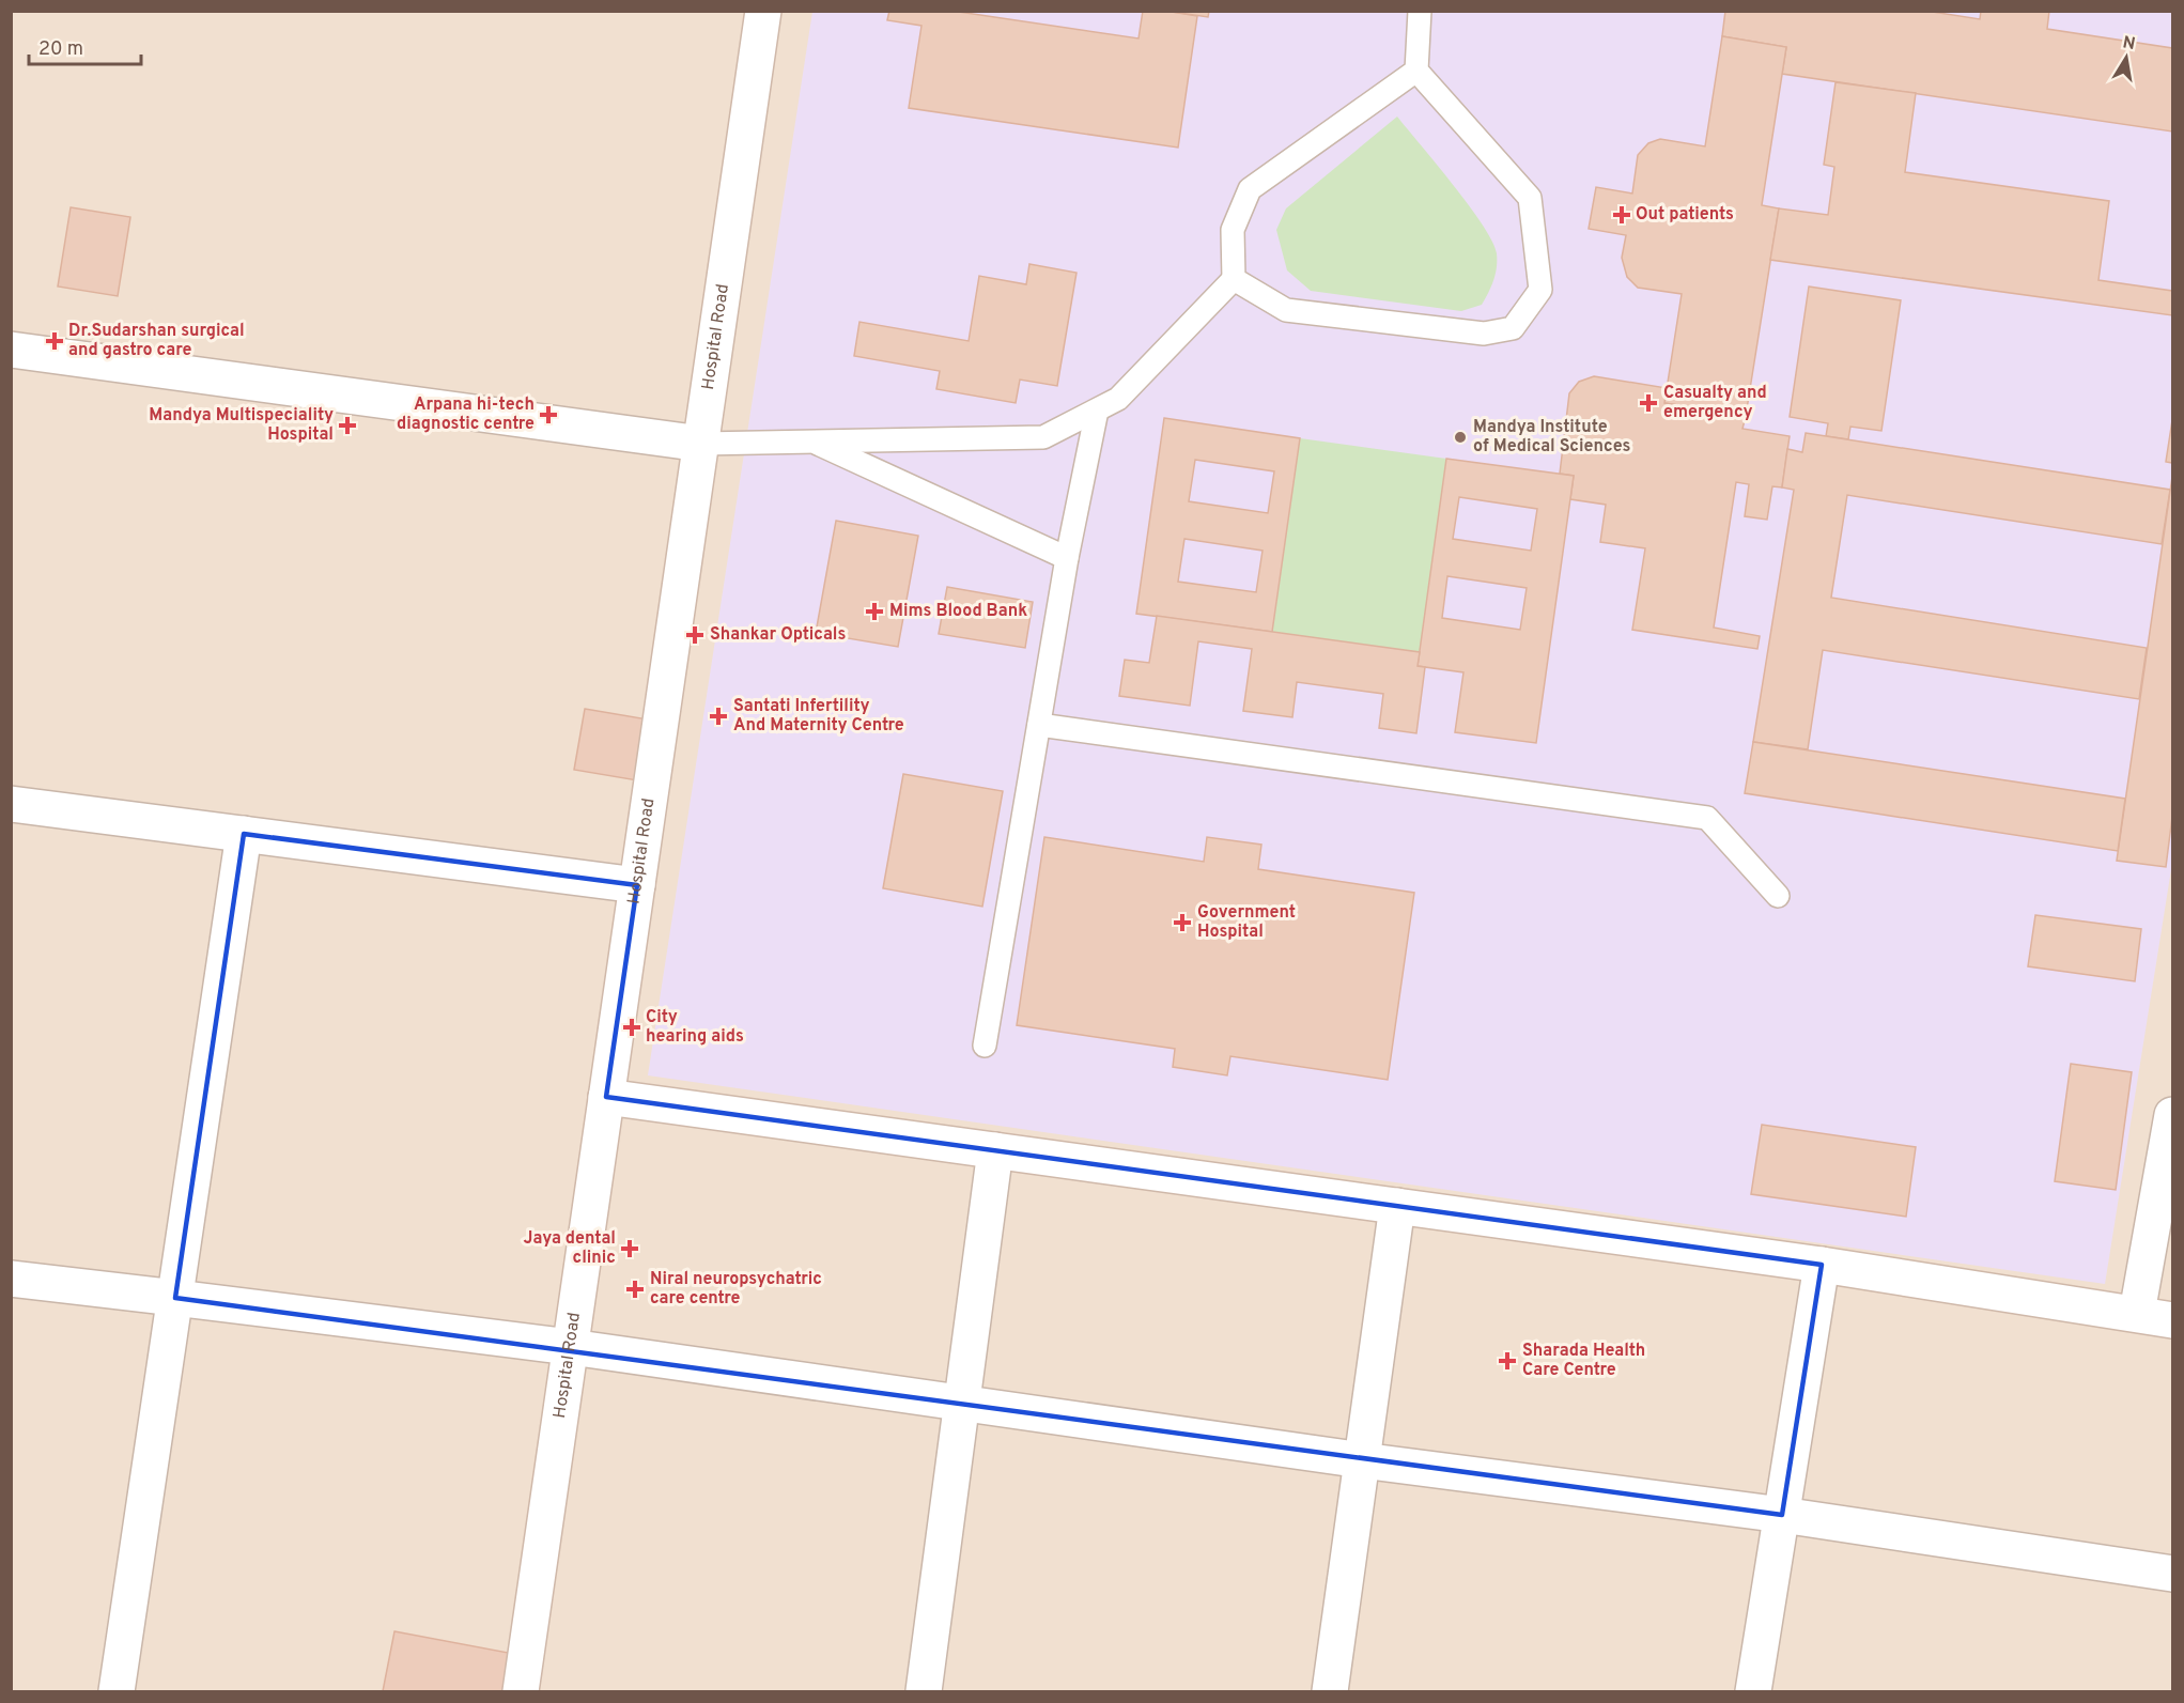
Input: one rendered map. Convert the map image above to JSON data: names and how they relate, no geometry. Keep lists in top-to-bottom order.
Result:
{
  "streets": {
    "street": ["Hospital Road"]
  },
  "places": {
    "health": [
      "Out patients",
      "Dr.Sudarshan surgical and gastro care",
      "Casualty and emergency",
      "Arpana hi-tech diagnostic centre",
      "Mandya Multispeciality Hospital",
      "Mims Blood Bank",
      "Shankar Opticals",
      "Santati Infertility And Maternity Centre",
      "Government Hospital",
      "City hearing aids",
      "Jaya dental clinic",
      "Niral neuropsychatric care centre",
      "Sharada Health Care Centre"
    ],
    "other": ["Mandya Institute of Medical Sciences"]
  },
  "scale_bar": "20 m",
  "north": "top"
}
